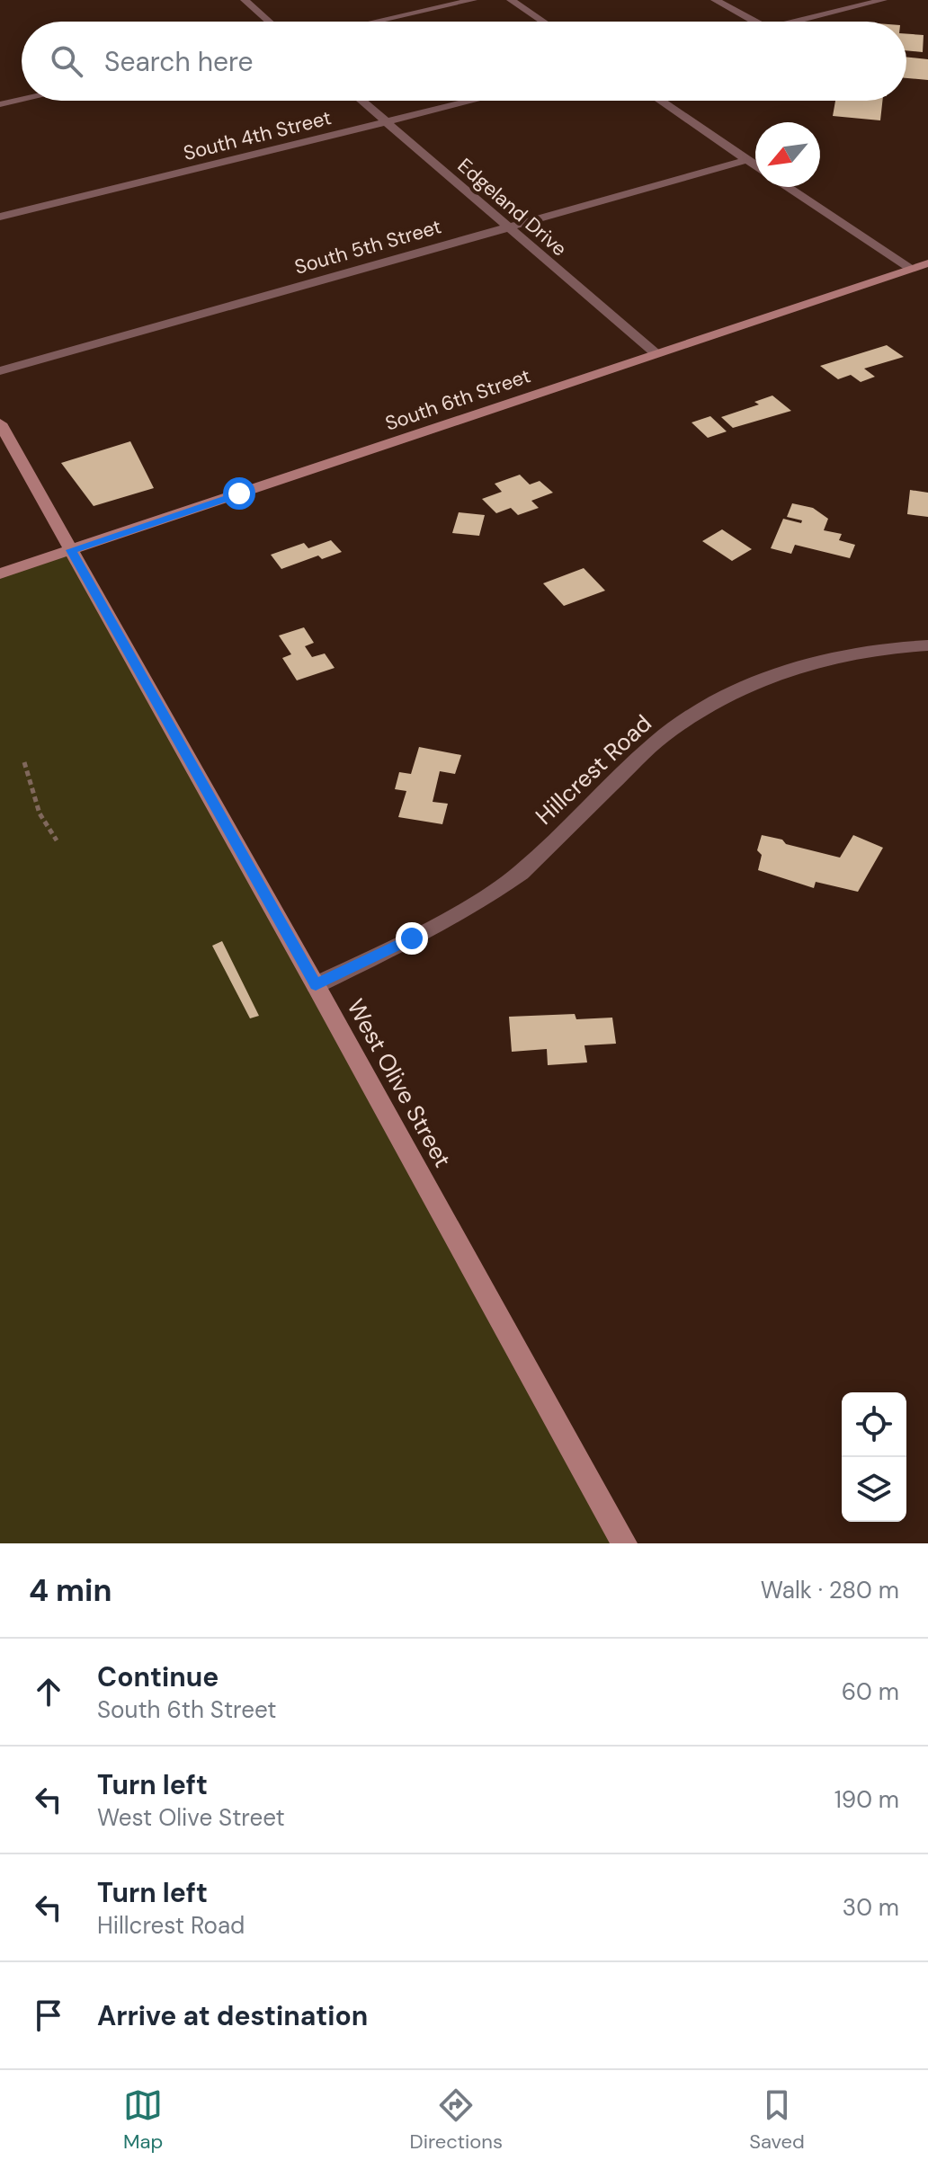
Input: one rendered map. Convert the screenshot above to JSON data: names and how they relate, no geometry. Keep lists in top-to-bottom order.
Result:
{
  "streets": {
    "main road": ["South 6th Street", "West Olive Street"],
    "street": [
      "South 4th Street",
      "Edgeland Drive",
      "South 5th Street",
      "Hillcrest Road"
    ]
  },
  "crossings": [
    ["South 4th Street", "Edgeland Drive"],
    ["Edgeland Drive", "South 5th Street"],
    ["Edgeland Drive", "South 6th Street"],
    ["South 6th Street", "West Olive Street"],
    ["Hillcrest Road", "West Olive Street"]
  ],
  "north": "bottom left",
  "page": {
    "search": "Search here",
    "heading": ["4 min", "Walk · 280 m"],
    "list": [
      ["Continue", "South 6th Street", "60 m"],
      ["Turn left", "West Olive Street", "190 m"],
      ["Turn left", "Hillcrest Road", "30 m"],
      "Arrive at destination"
    ],
    "nav": ["Map", "Directions", "Saved"]
  }
}
